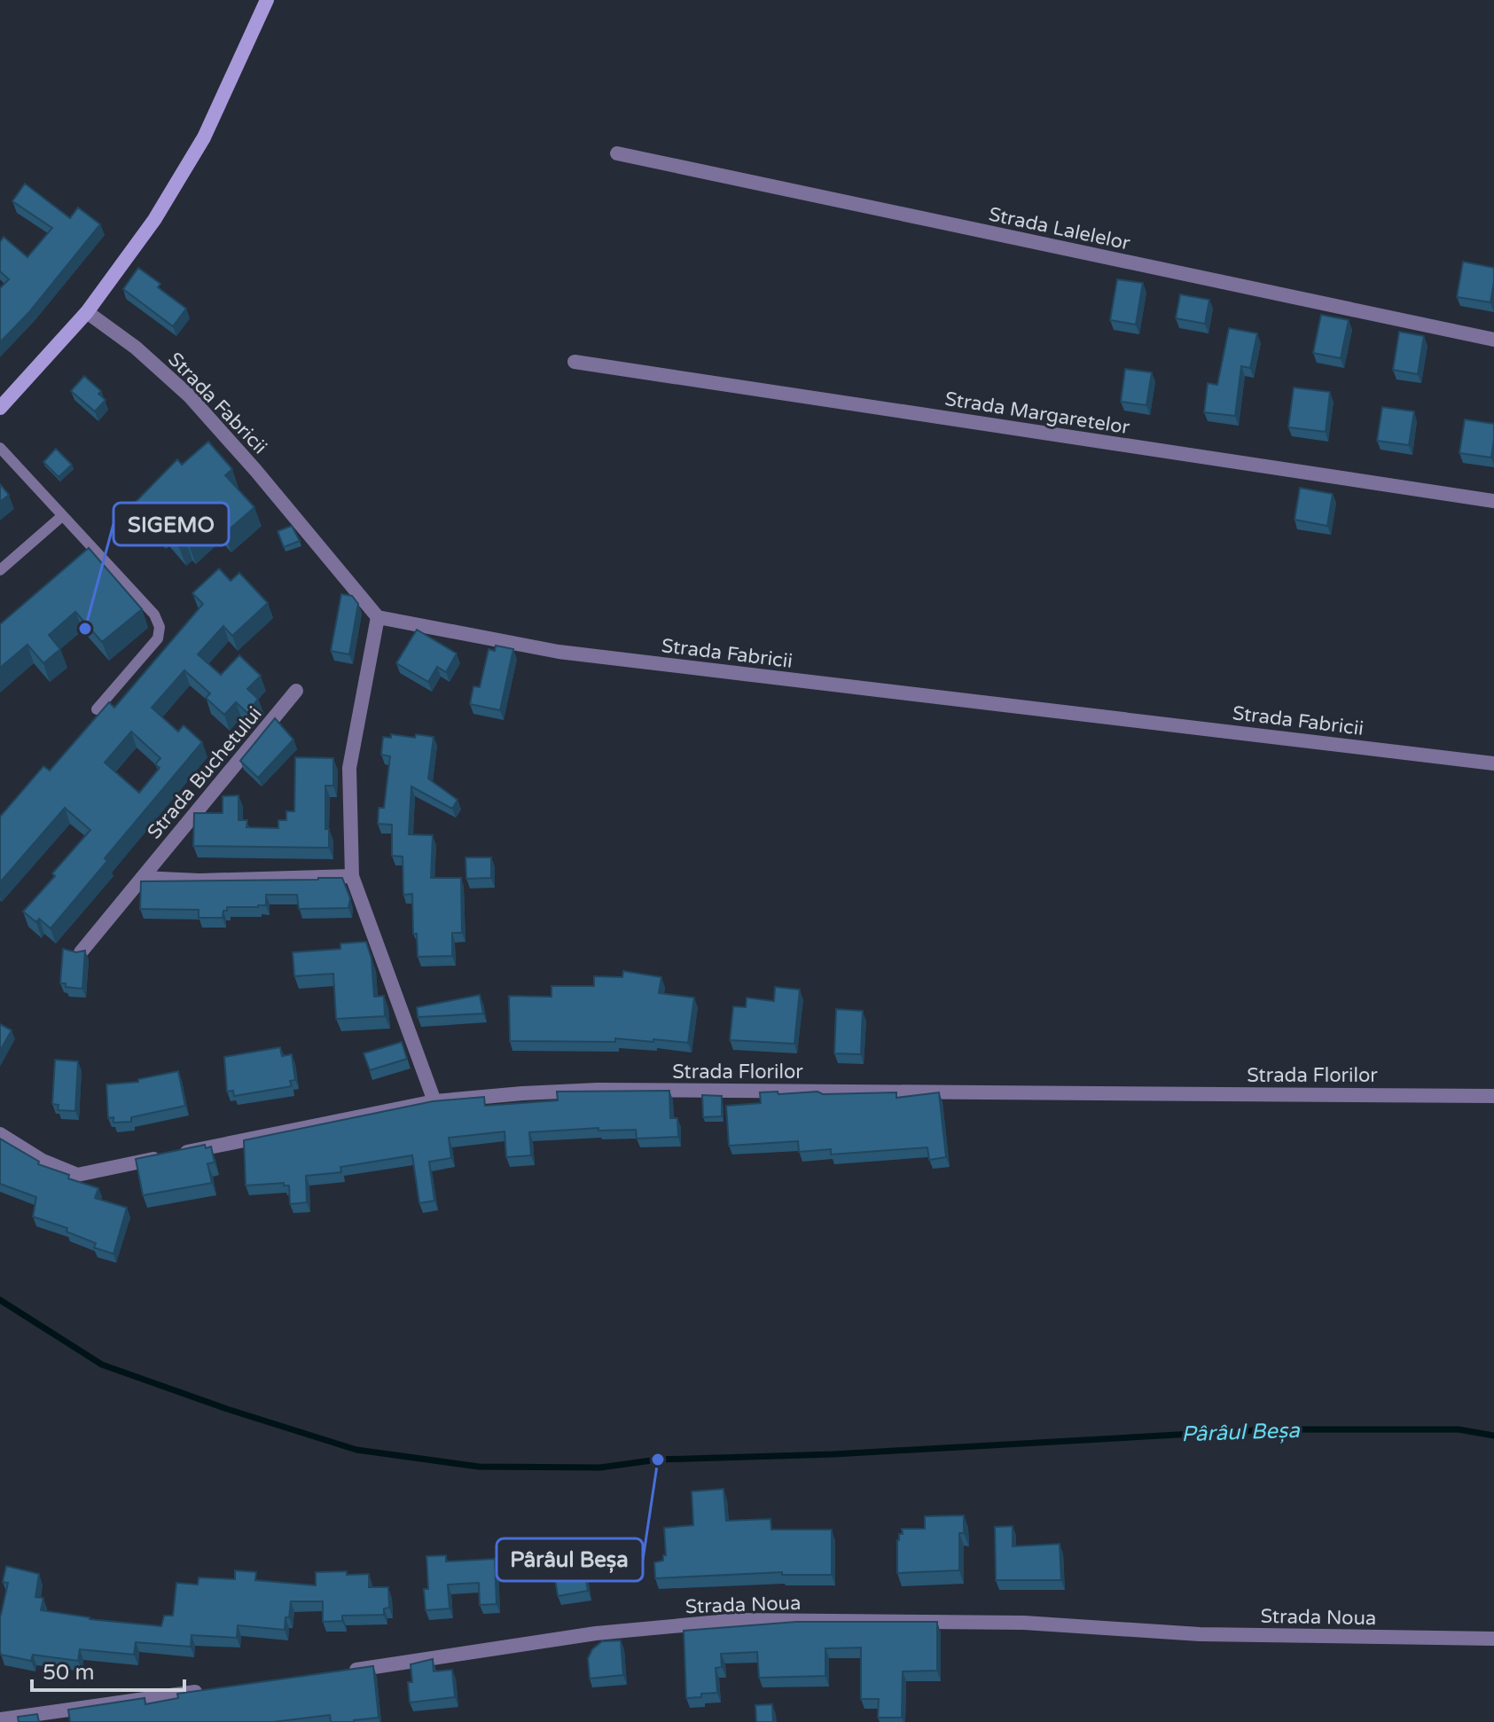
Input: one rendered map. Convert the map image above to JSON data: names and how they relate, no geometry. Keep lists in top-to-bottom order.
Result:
{
  "streets": {
    "street": [
      "Strada Lalelelor",
      "Strada Fabricii",
      "Strada Margaretelor",
      "Strada Buchetului",
      "Strada Florilor",
      "Strada Noua"
    ]
  },
  "water": ["Pârâul Beșa"],
  "places": ["SIGEMO", "Pârâul Beșa"],
  "scale_bar": "50 m"
}
